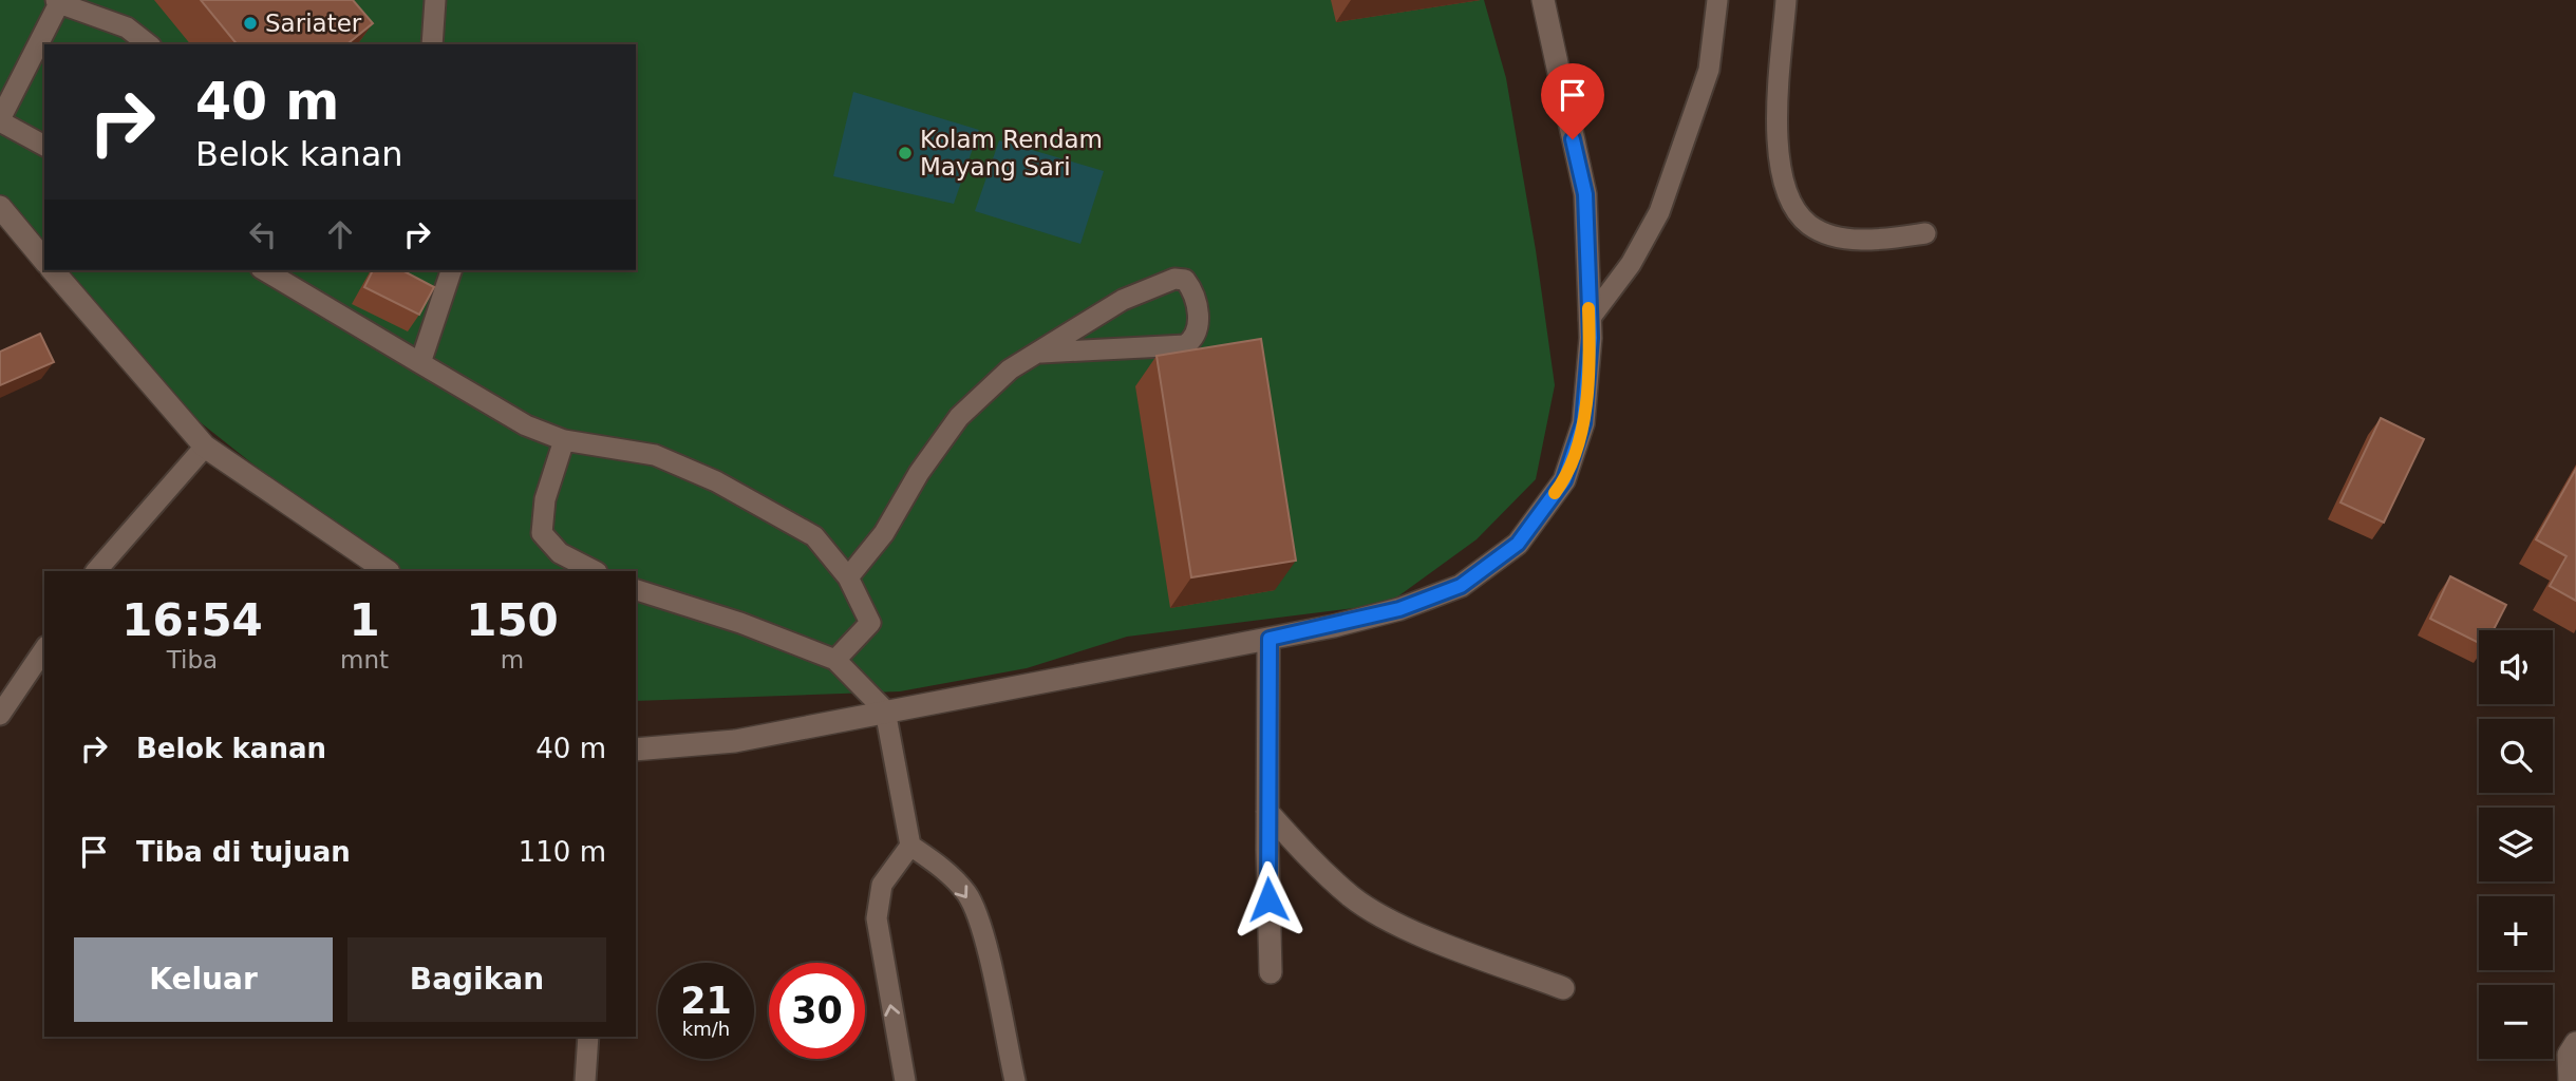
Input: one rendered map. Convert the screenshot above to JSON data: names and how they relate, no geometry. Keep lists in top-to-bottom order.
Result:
{
  "places": ["Sariater", "Kolam Rendam Mayang Sari"],
  "page": {
    "turn": ["40 m", "Belok kanan"],
    "eta": [
      "16:54",
      "Tiba",
      "1",
      "mnt",
      "150",
      "m"
    ],
    "map_buttons": ["+", "−"],
    "list": [
      {
        "name": "Belok kanan",
        "value": "40 m"
      },
      {
        "name": "Tiba di tujuan",
        "value": "110 m"
      }
    ],
    "buttons": ["Keluar", "Bagikan"],
    "speed": "21 km/h",
    "limit": "30"
  }
}
